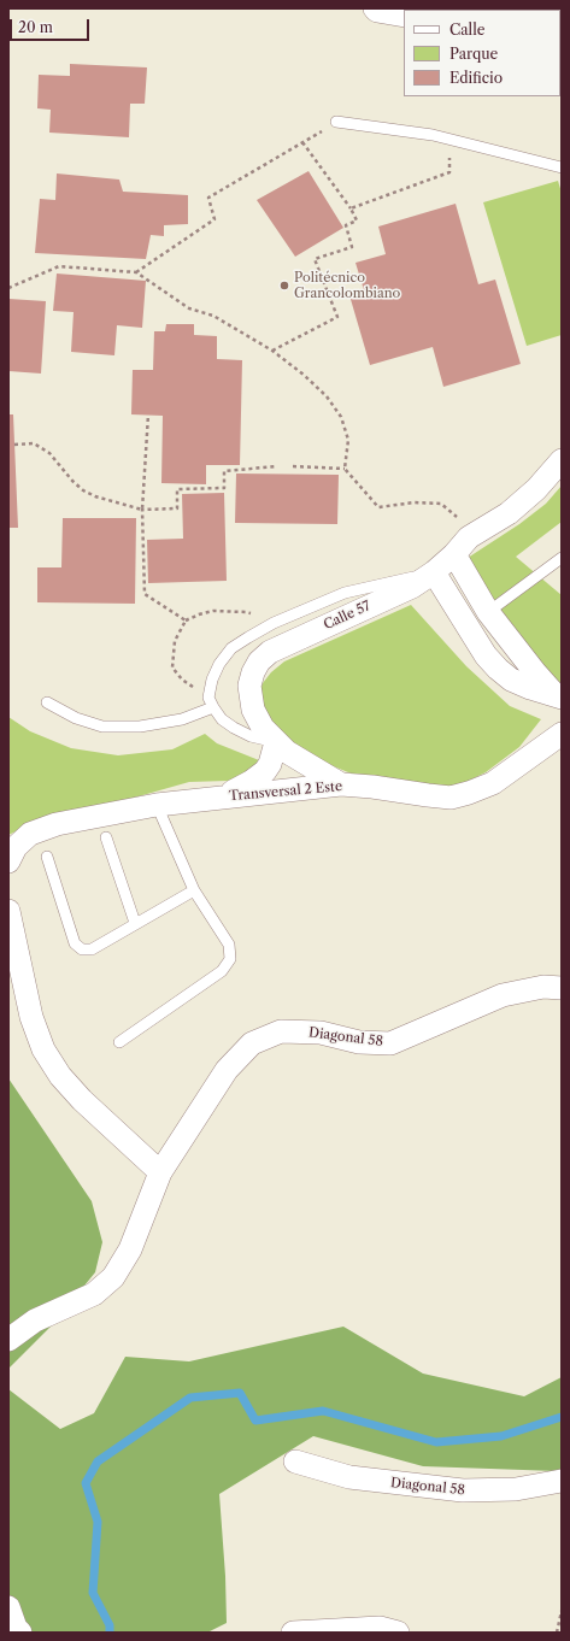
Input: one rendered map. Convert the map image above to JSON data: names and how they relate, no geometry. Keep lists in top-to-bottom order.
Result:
{
  "streets": {
    "street": ["Calle 57", "Transversal 2 Este", "Diagonal 58"]
  },
  "crossings": [
    ["Calle 57", "Transversal 2 Este"]
  ],
  "places": ["Politécnico Grancolombiano"],
  "legend": ["Calle", "Parque", "Edificio"],
  "scale_bar": "20 m"
}
